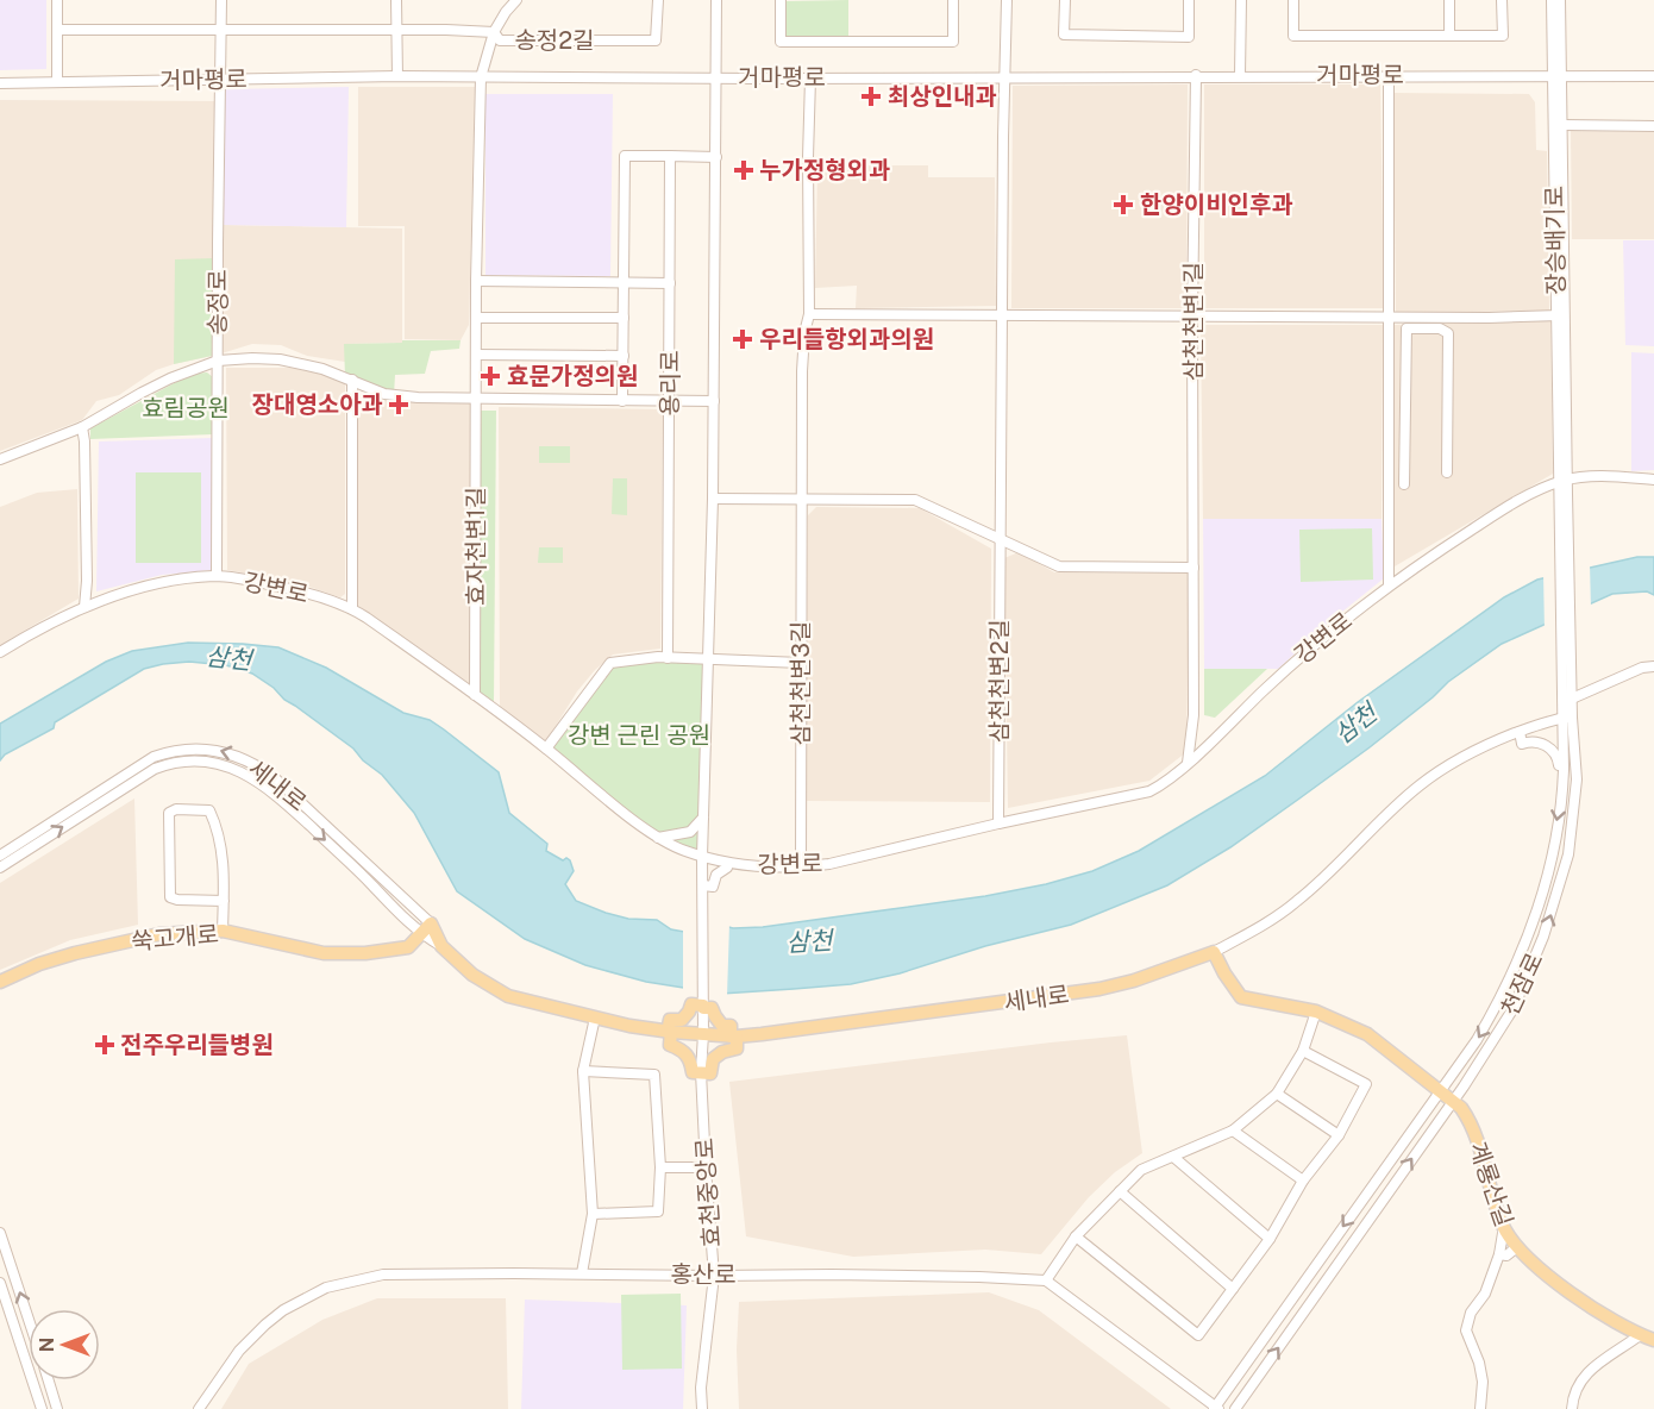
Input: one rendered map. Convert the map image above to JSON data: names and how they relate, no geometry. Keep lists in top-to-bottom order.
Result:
{
  "streets": {
    "main road": ["세내로", "쑥고개로", "계룡산길"],
    "street": [
      "송정2길",
      "거마평로",
      "장승배기로",
      "송정로",
      "삼천천변1길",
      "용리로",
      "효자천변1길",
      "강변로",
      "삼천천변2길",
      "삼천천변3길",
      "천잠로",
      "효천중앙로",
      "홍산로"
    ]
  },
  "crossings": [
    ["송정2길", "거마평로"],
    ["송정2길", "효자천변1길"],
    ["거마평로", "장승배기로"],
    ["거마평로", "송정로"],
    ["거마평로", "삼천천변1길"],
    ["거마평로", "용리로"],
    ["거마평로", "효자천변1길"],
    ["거마평로", "삼천천변2길"],
    ["거마평로", "삼천천변3길"],
    ["장승배기로", "강변로"],
    ["장승배기로", "천잠로"],
    ["송정로", "강변로"],
    ["삼천천변1길", "강변로"],
    ["용리로", "강변로"],
    ["용리로", "효천중앙로"],
    ["효자천변1길", "강변로"],
    ["강변로", "삼천천변2길"],
    ["강변로", "삼천천변3길"],
    ["강변로", "천잠로"],
    ["세내로", "쑥고개로"],
    ["세내로", "천잠로"],
    ["세내로", "효천중앙로"],
    ["천잠로", "계룡산길"],
    ["효천중앙로", "홍산로"]
  ],
  "water": ["삼천"],
  "parks": ["효림공원", "강변 근린 공원"],
  "places": {
    "health": [
      "최상인내과",
      "누가정형외과",
      "한양이비인후과",
      "우리들항외과의원",
      "효문가정의원",
      "장대영소아과",
      "전주우리들병원"
    ]
  },
  "north": "left"
}
